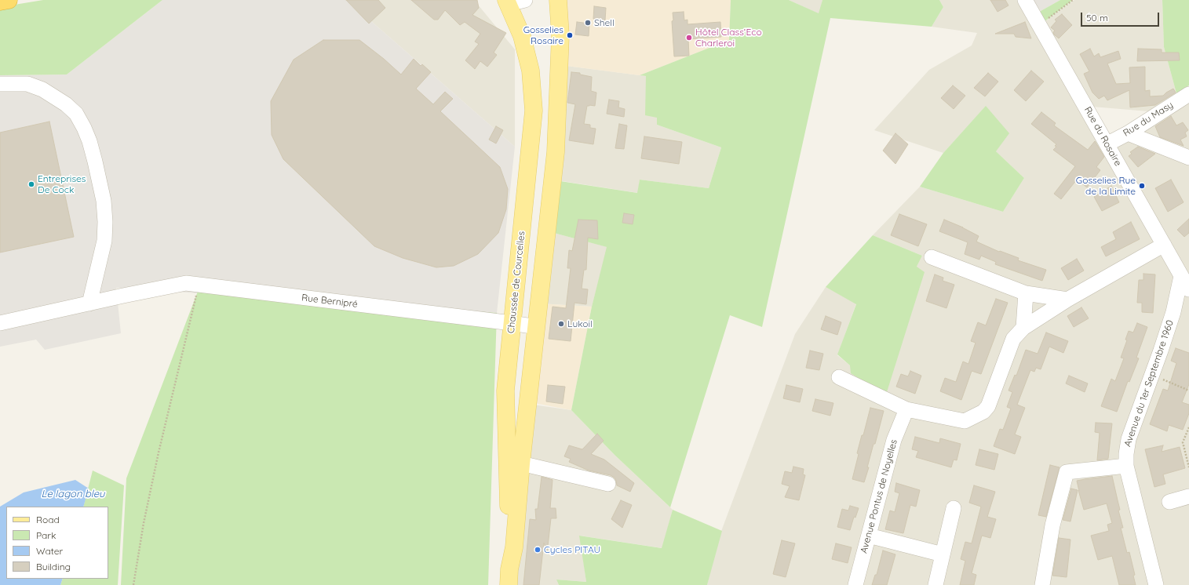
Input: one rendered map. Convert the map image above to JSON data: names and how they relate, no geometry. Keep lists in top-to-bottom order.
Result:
{
  "streets": {
    "main road": ["Chaussée de Courcelles"],
    "street": [
      "Rue du Masy",
      "Rue du Rosaire",
      "Rue Bernipré",
      "Avenue du 1er Septembre 1960",
      "Avenue Pontus de Noyelles"
    ]
  },
  "crossings": [
    ["Rue du Masy", "Rue du Rosaire"],
    ["Rue du Rosaire", "Avenue du 1er Septembre 1960"],
    ["Chaussée de Courcelles", "Rue Bernipré"]
  ],
  "water": ["Le lagon bleu"],
  "places": [
    "Shell",
    "Gosselies Rosaire",
    "Hôtel Class‘Eco Charleroi",
    "Entreprises De Cock",
    "Gosselies Rue de la Limite",
    "Lukoil",
    "Cycles PITAU"
  ],
  "legend": [
    "Road",
    "Park",
    "Water",
    "Building"
  ],
  "scale_bar": "50 m"
}
